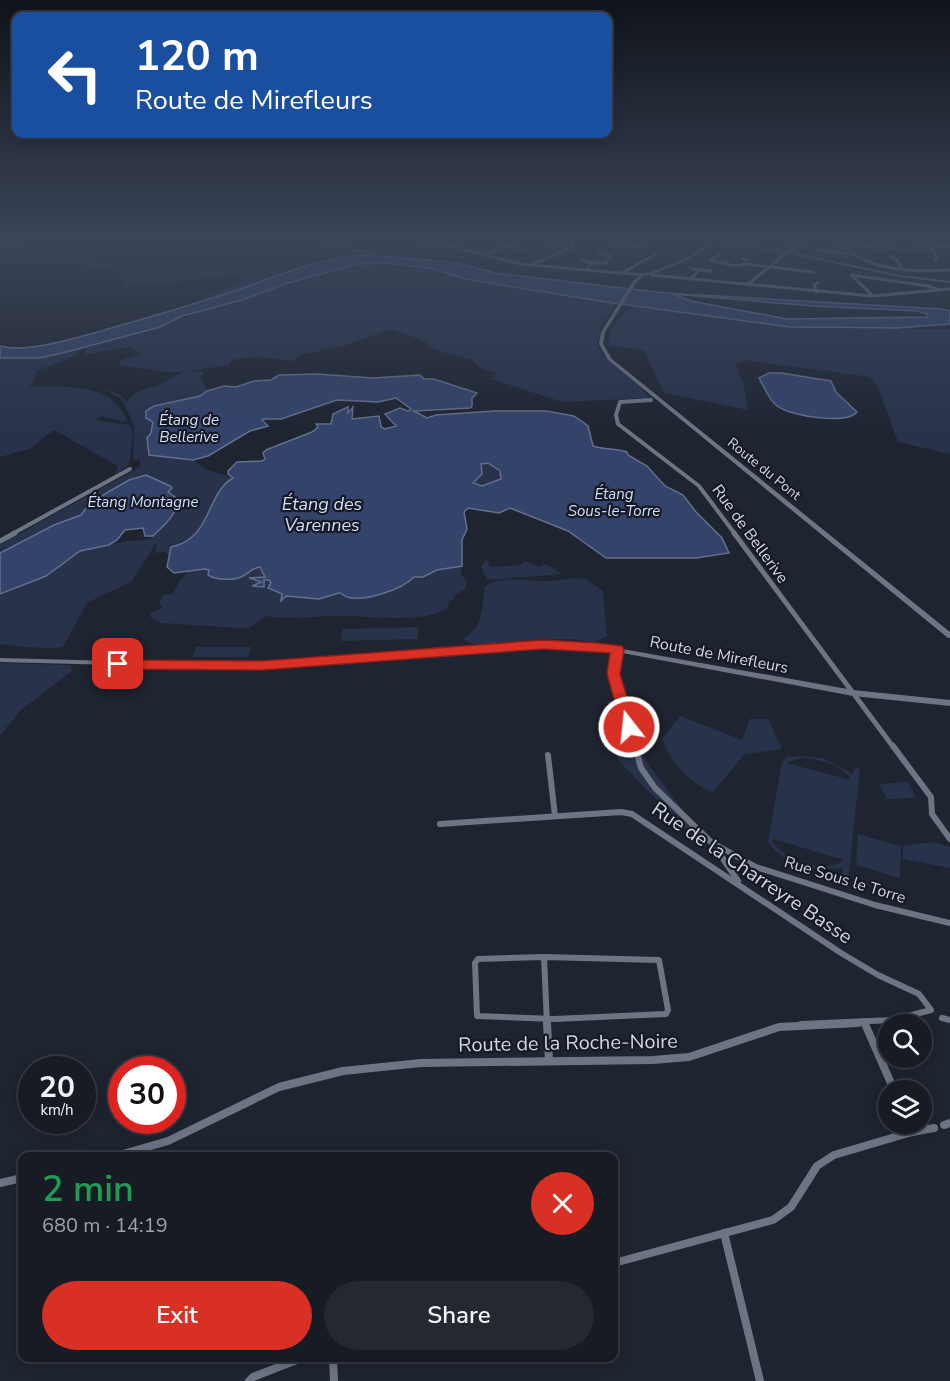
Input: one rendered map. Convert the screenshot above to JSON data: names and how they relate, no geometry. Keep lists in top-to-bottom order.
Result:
{
  "streets": {
    "main road": ["Route du Pont", "Route de Mirefleurs"],
    "street": [
      "Rue de Bellerive",
      "Rue de la Charreyre Basse",
      "Rue Sous le Torre",
      "Route de la Roche-Noire"
    ]
  },
  "crossings": [
    ["Rue de Bellerive", "Route de Mirefleurs"],
    ["Route de Mirefleurs", "Rue Sous le Torre"],
    ["Rue de la Charreyre Basse", "Route de la Roche-Noire"]
  ],
  "water": [
    "Étang de Bellerive",
    "Étang Sous-le-Torre",
    "Étang Montagne",
    "Étang des Varennes"
  ],
  "page": {
    "turn": ["120 m", "Route de Mirefleurs"],
    "speed": "20 km/h",
    "limit": "30",
    "heading": ["2 min", "680 m · 14:19"],
    "buttons": ["Exit", "Share"]
  }
}
